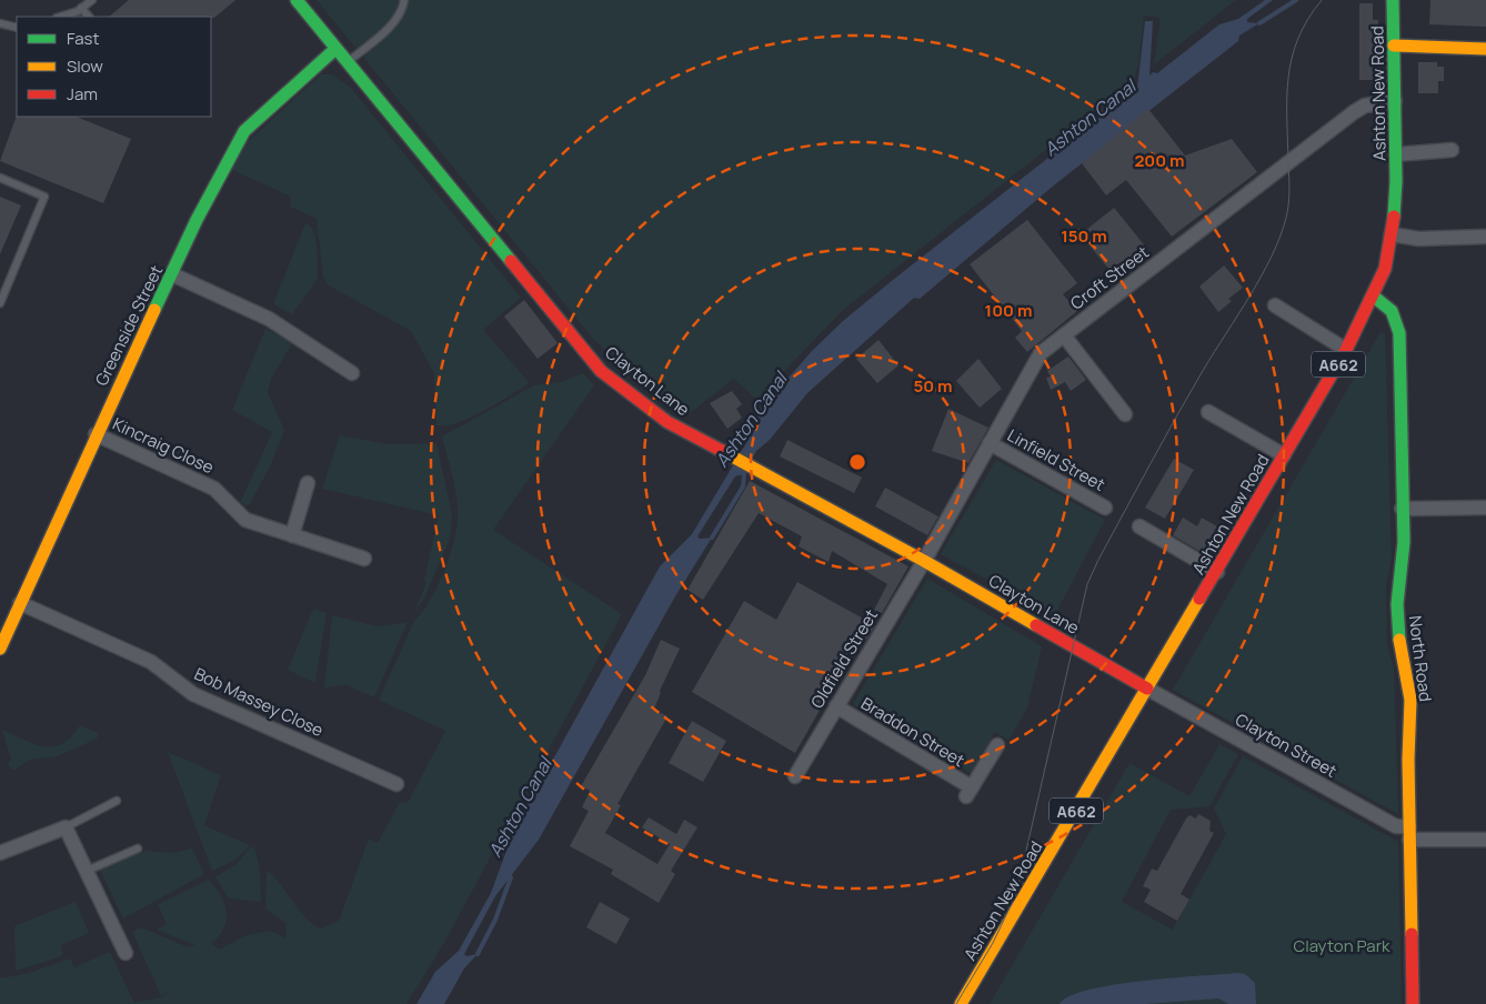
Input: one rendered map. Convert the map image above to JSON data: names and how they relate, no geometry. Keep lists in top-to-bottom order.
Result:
{
  "streets": {
    "street": [
      "Ashton New Road",
      "Croft Street",
      "Greenside Street",
      "A662",
      "Clayton Lane",
      "Kincraig Close",
      "Linfield Street",
      "Oldfield Street",
      "North Road",
      "Bob Massey Close",
      "Braddon Street",
      "Clayton Street"
    ]
  },
  "crossings": [
    ["Ashton New Road", "Croft Street"],
    ["Ashton New Road", "Clayton Lane"],
    ["Ashton New Road", "North Road"],
    ["Ashton New Road", "Clayton Street"],
    ["Croft Street", "Clayton Lane"],
    ["Croft Street", "Linfield Street"],
    ["Croft Street", "Oldfield Street"],
    ["Greenside Street", "Clayton Lane"],
    ["Greenside Street", "Kincraig Close"],
    ["Greenside Street", "Bob Massey Close"],
    ["Clayton Lane", "Oldfield Street"],
    ["Clayton Lane", "Clayton Street"],
    ["Oldfield Street", "Braddon Street"],
    ["North Road", "Clayton Street"]
  ],
  "water": ["Ashton Canal"],
  "parks": ["Clayton Park"],
  "legend": ["Fast", "Slow", "Jam"],
  "rings": [
    "200 m",
    "150 m",
    "100 m",
    "50 m"
  ]
}
